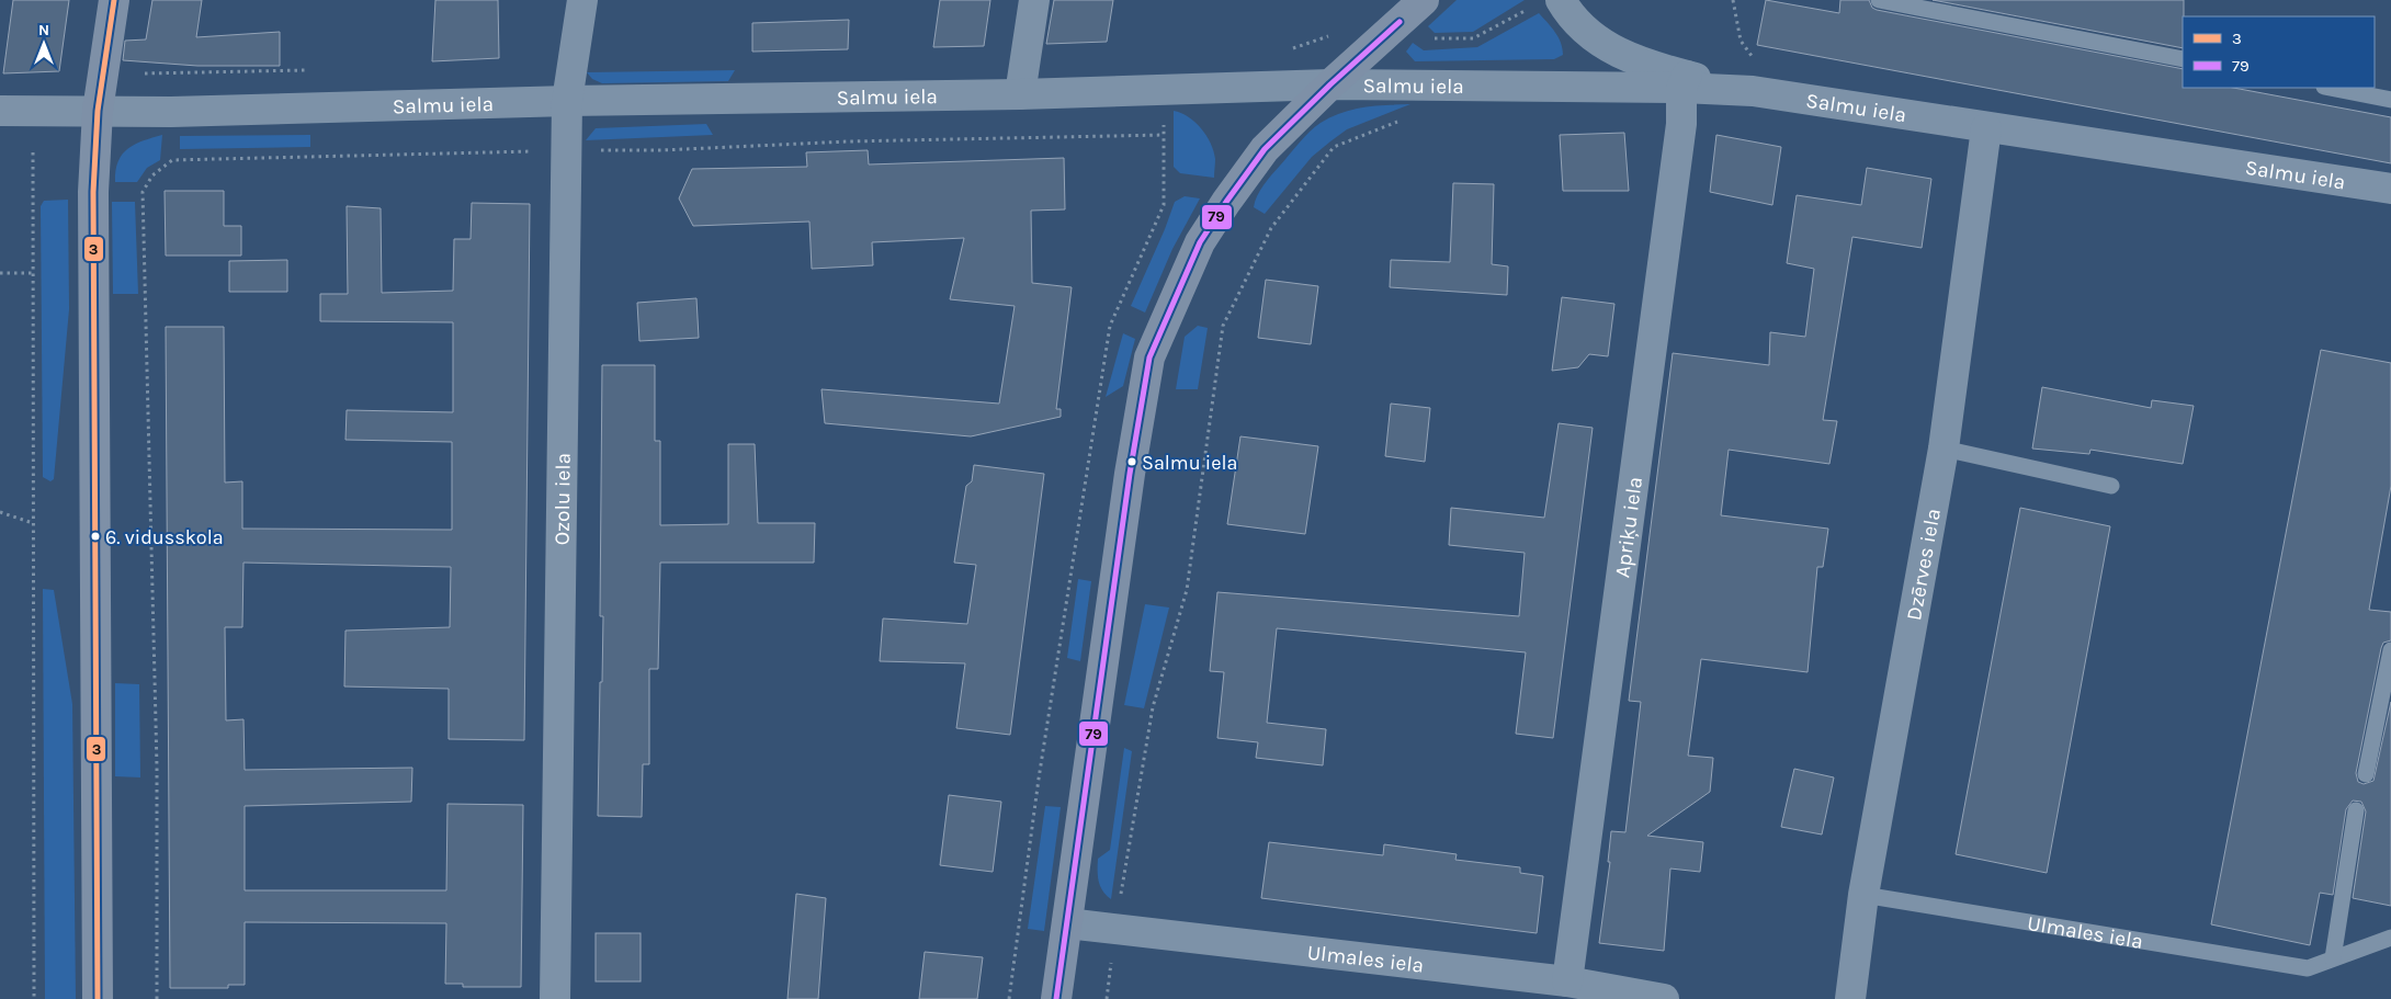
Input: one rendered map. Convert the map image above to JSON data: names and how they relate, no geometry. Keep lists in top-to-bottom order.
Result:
{
  "streets": {
    "street": [
      "Salmu iela",
      "Ozolu iela",
      "Apriķu iela",
      "Dzērves iela",
      "Ulmales iela"
    ]
  },
  "crossings": [
    ["Salmu iela", "Ozolu iela"],
    ["Salmu iela", "Apriķu iela"],
    ["Salmu iela", "Dzērves iela"],
    ["Apriķu iela", "Ulmales iela"],
    ["Dzērves iela", "Ulmales iela"]
  ],
  "places": ["Salmu iela", "6. vidusskola"],
  "lines": ["transit line 3", "transit line 79"],
  "legend": ["3", "79"],
  "north": "top"
}
